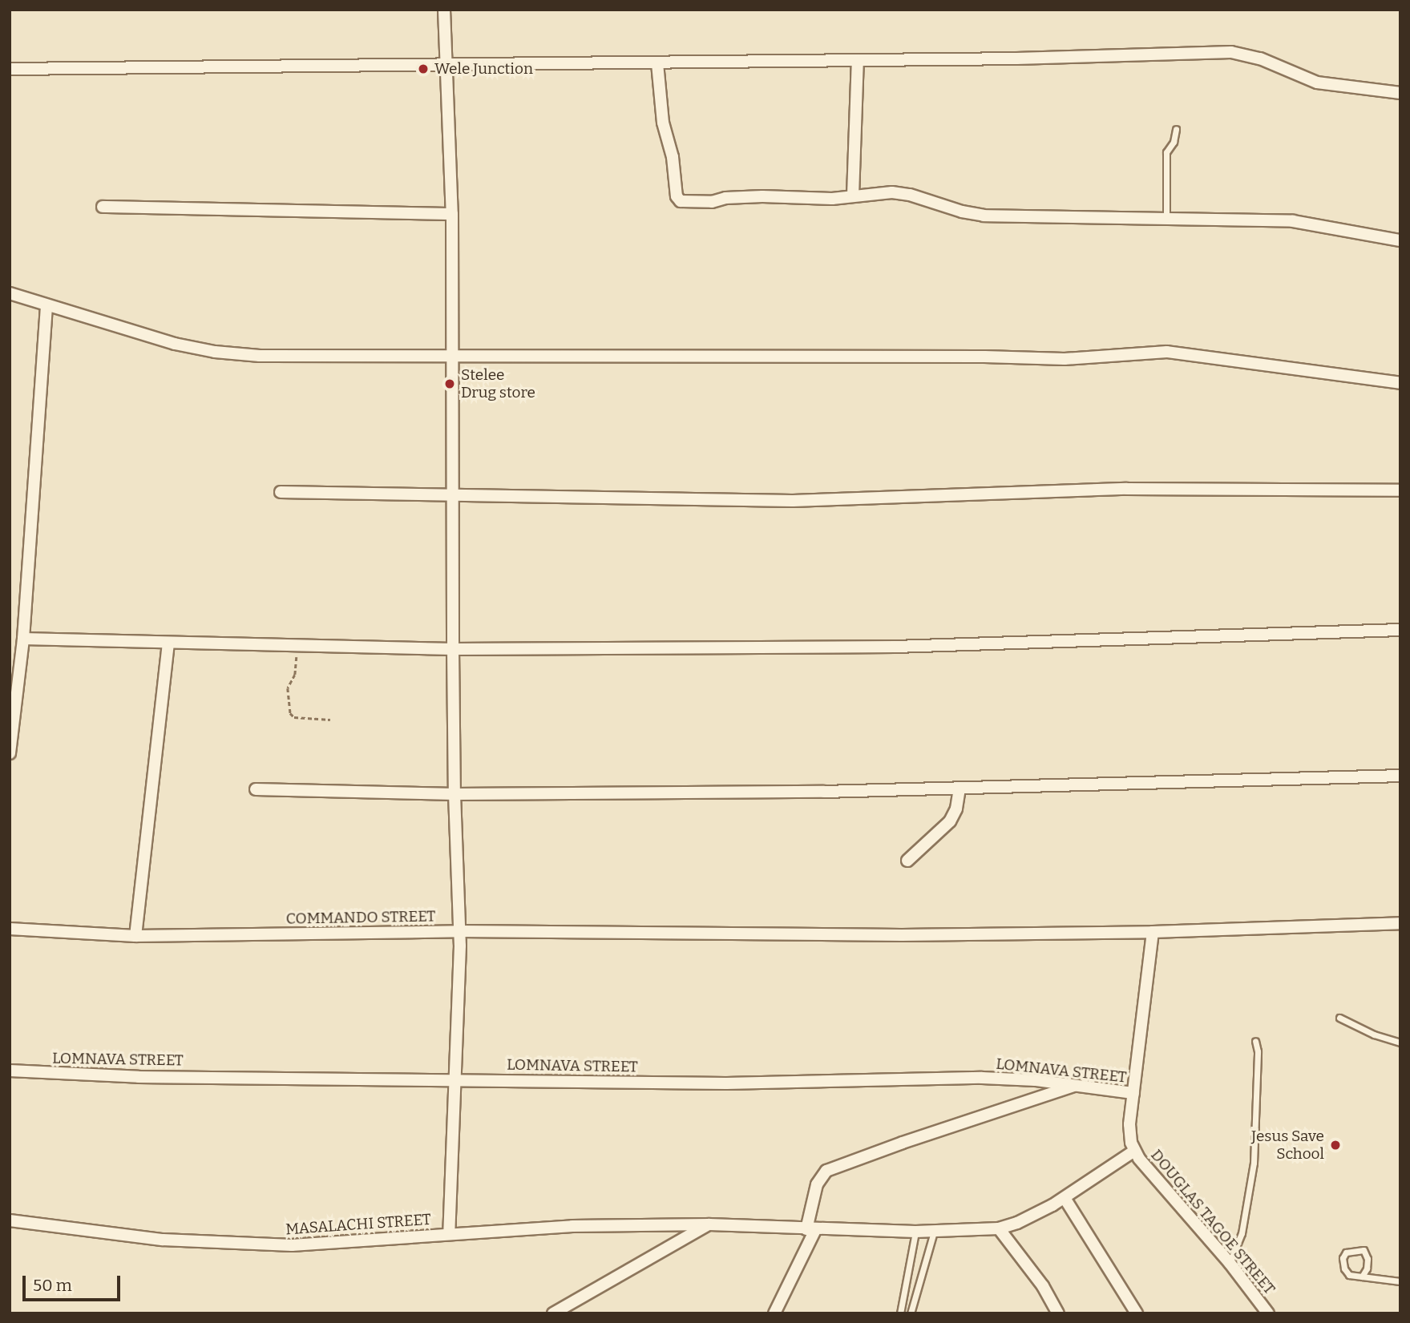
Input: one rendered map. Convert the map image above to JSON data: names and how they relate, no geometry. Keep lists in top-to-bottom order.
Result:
{
  "streets": {
    "street": [
      "COMMANDO STREET",
      "LOMNAVA STREET",
      "DOUGLAS TAGOE STREET",
      "MASALACHI STREET"
    ]
  },
  "crossings": [
    ["DOUGLAS TAGOE STREET", "MASALACHI STREET"]
  ],
  "places": ["Wele Junction", "Stelee Drug store", "Jesus Save School"],
  "scale_bar": "50 m"
}
